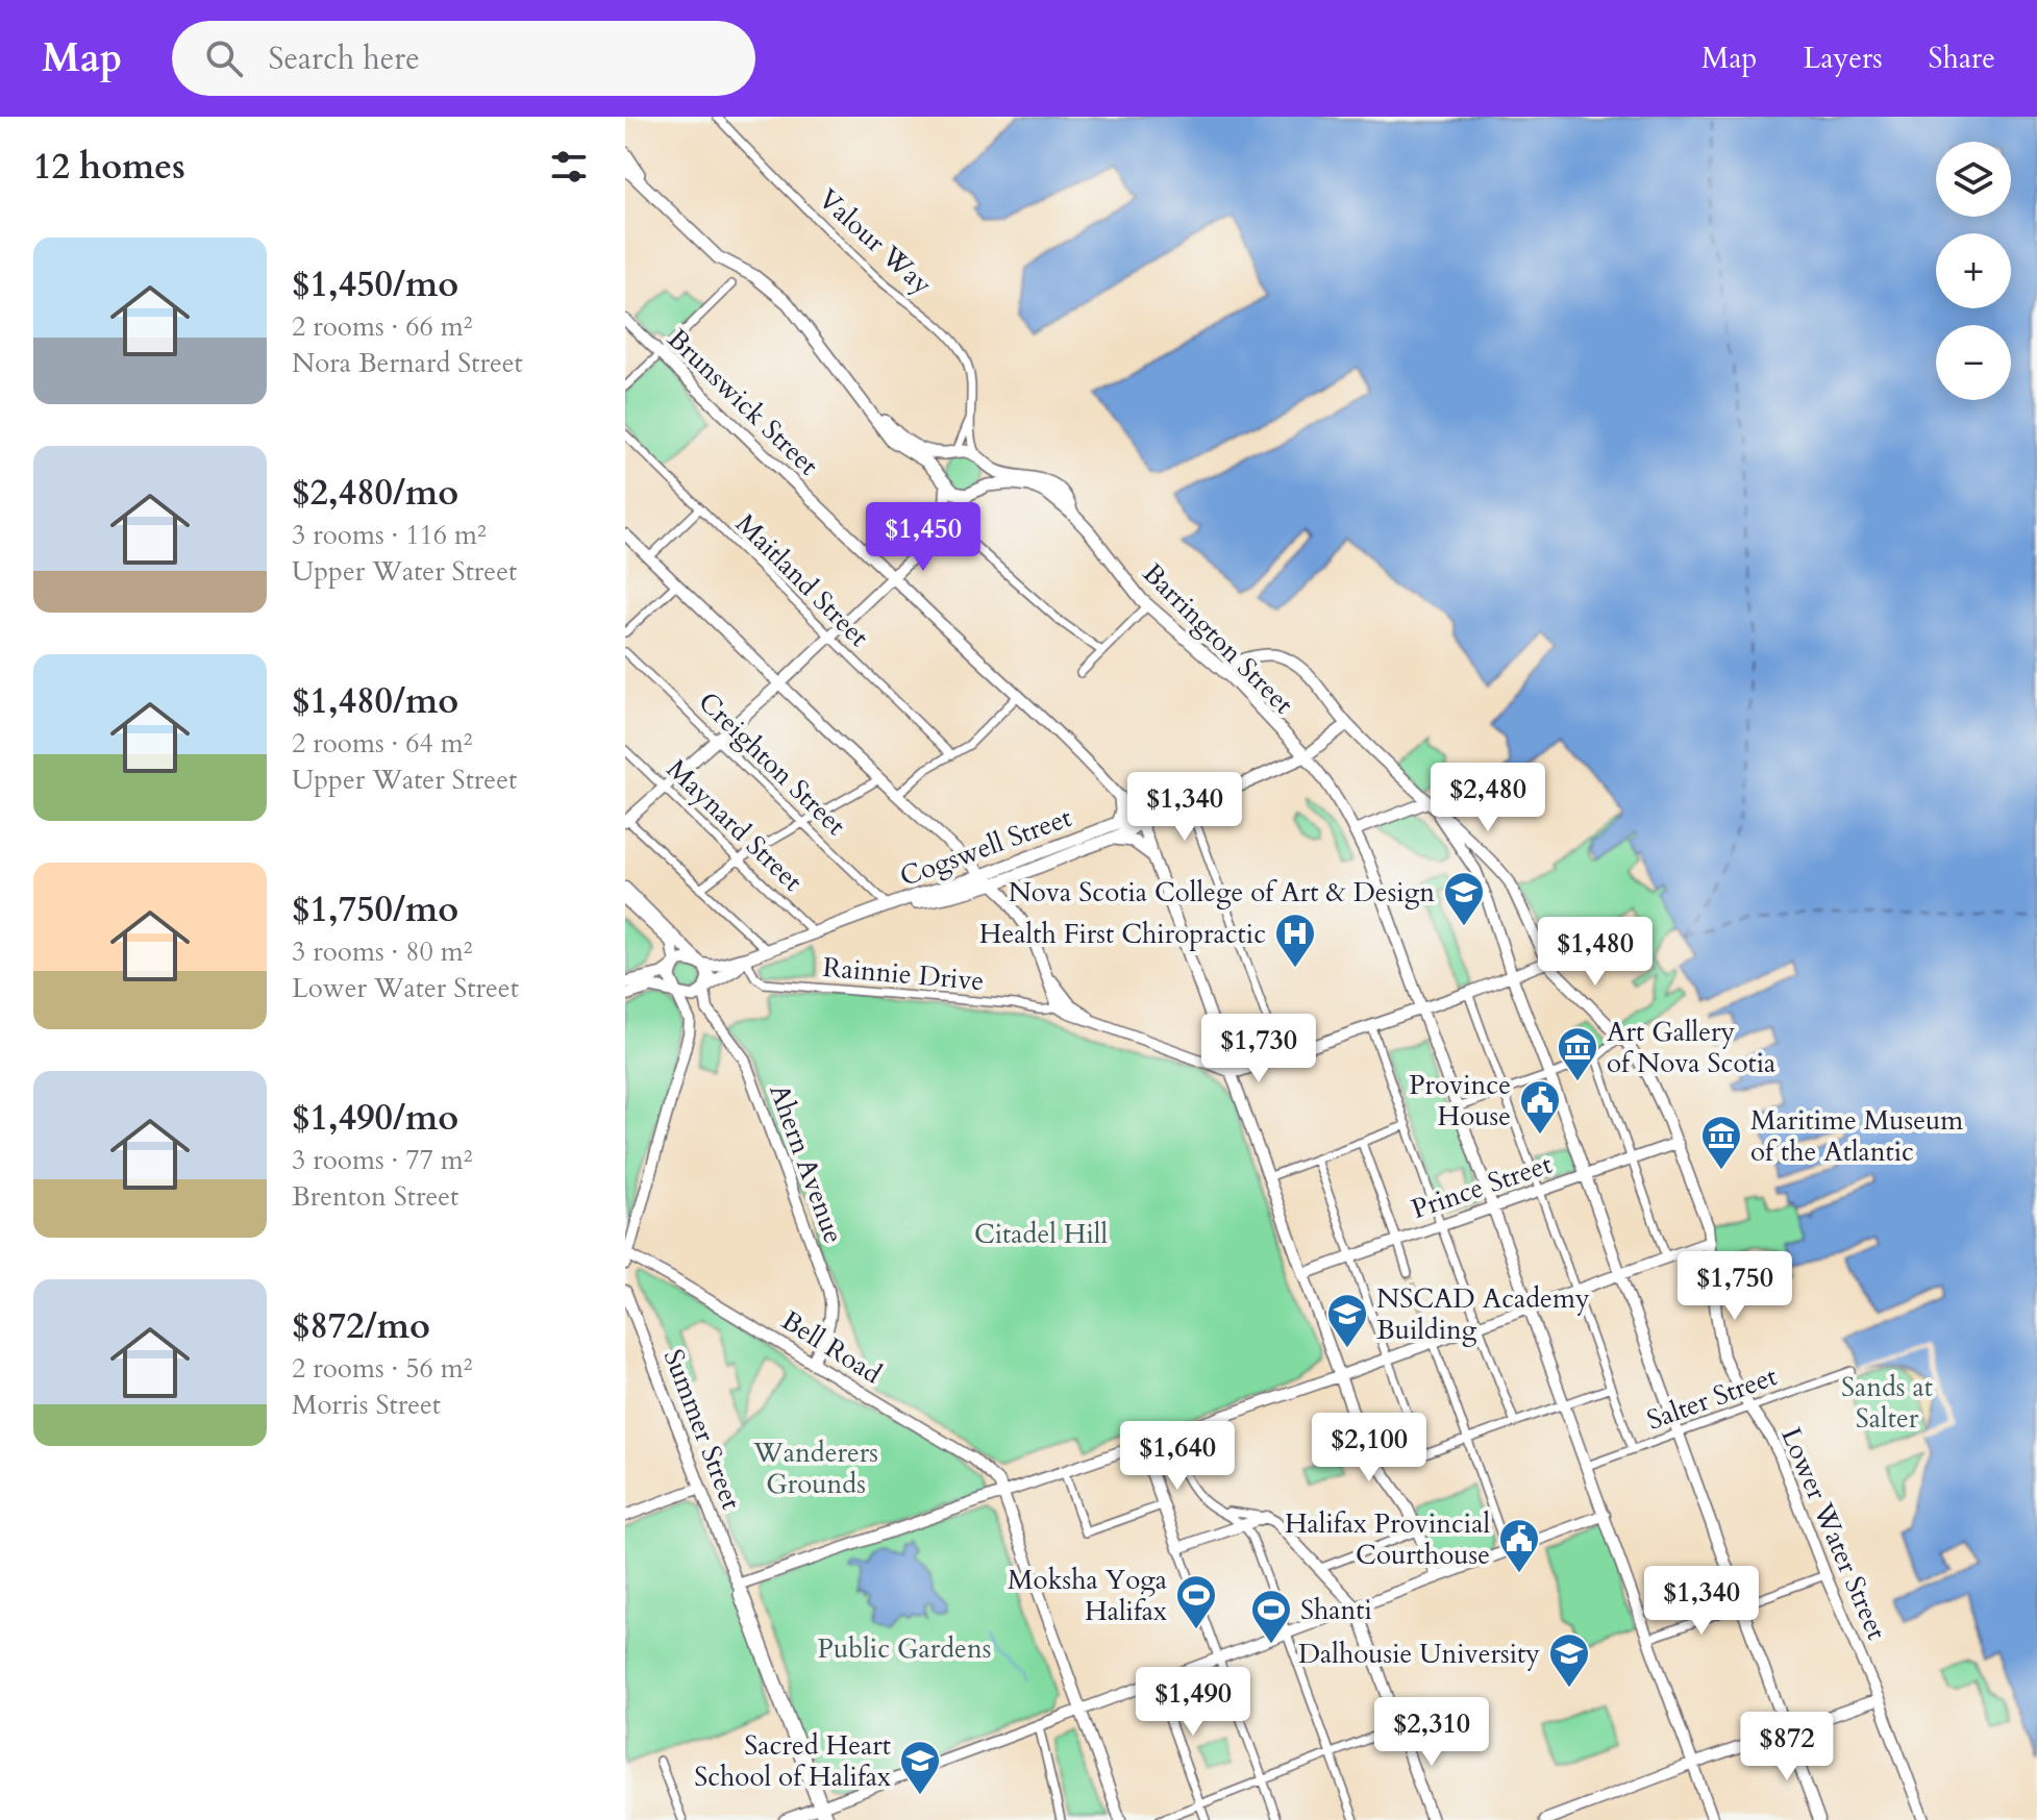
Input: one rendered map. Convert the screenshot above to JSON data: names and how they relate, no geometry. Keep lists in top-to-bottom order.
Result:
{
  "streets": {
    "main road": ["Barrington Street", "Cogswell Street"],
    "street": [
      "Valour Way",
      "Brunswick Street",
      "Maitland Street",
      "Creighton Street",
      "Maynard Street",
      "Rainnie Drive",
      "Ahern Avenue",
      "Prince Street",
      "Bell Road",
      "Salter Street",
      "Summer Street",
      "Lower Water Street"
    ]
  },
  "crossings": [
    ["Valour Way", "Barrington Street"],
    ["Brunswick Street", "Cogswell Street"],
    ["Brunswick Street", "Prince Street"],
    ["Barrington Street", "Cogswell Street"],
    ["Creighton Street", "Cogswell Street"],
    ["Maynard Street", "Cogswell Street"],
    ["Cogswell Street", "Rainnie Drive"],
    ["Cogswell Street", "Ahern Avenue"],
    ["Ahern Avenue", "Bell Road"],
    ["Prince Street", "Lower Water Street"],
    ["Salter Street", "Lower Water Street"]
  ],
  "parks": [
    "Citadel Hill",
    "Sands at Salter",
    "Wanderers Grounds",
    "Public Gardens"
  ],
  "places": {
    "school or university": [
      "Nova Scotia College of Art & Design",
      "NSCAD Academy Building",
      "Dalhousie University",
      "Sacred Heart School of Halifax"
    ],
    "hospital": ["Health First Chiropractic"],
    "museum": ["Art Gallery of Nova Scotia", "Maritime Museum of the Atlantic"],
    "public building": ["Province House", "Halifax Provincial Courthouse"],
    "sports": ["Moksha Yoga Halifax", "Shanti"]
  },
  "page": {
    "header": "Map",
    "search": "Search here",
    "nav": ["Map", "Layers", "Share"],
    "heading": "12 homes",
    "map_buttons": ["+", "−"],
    "list": [
      {
        "name": "$1,450/mo",
        "note": "2 rooms · 66 m² · Nora Bernard Street"
      },
      {
        "name": "$2,480/mo",
        "note": "3 rooms · 116 m² · Upper Water Street"
      },
      {
        "name": "$1,480/mo",
        "note": "2 rooms · 64 m² · Upper Water Street"
      },
      {
        "name": "$1,750/mo",
        "note": "3 rooms · 80 m² · Lower Water Street"
      },
      {
        "name": "$1,490/mo",
        "note": "3 rooms · 77 m² · Brenton Street"
      },
      {
        "name": "$872/mo",
        "note": "2 rooms · 56 m² · Morris Street"
      }
    ],
    "price": [
      "$1,450",
      "$2,480",
      "$1,340",
      "$1,480",
      "$1,730",
      "$1,750",
      "$2,100",
      "$1,640",
      "$1,340",
      "$1,490",
      "$2,310",
      "$872"
    ]
  }
}
